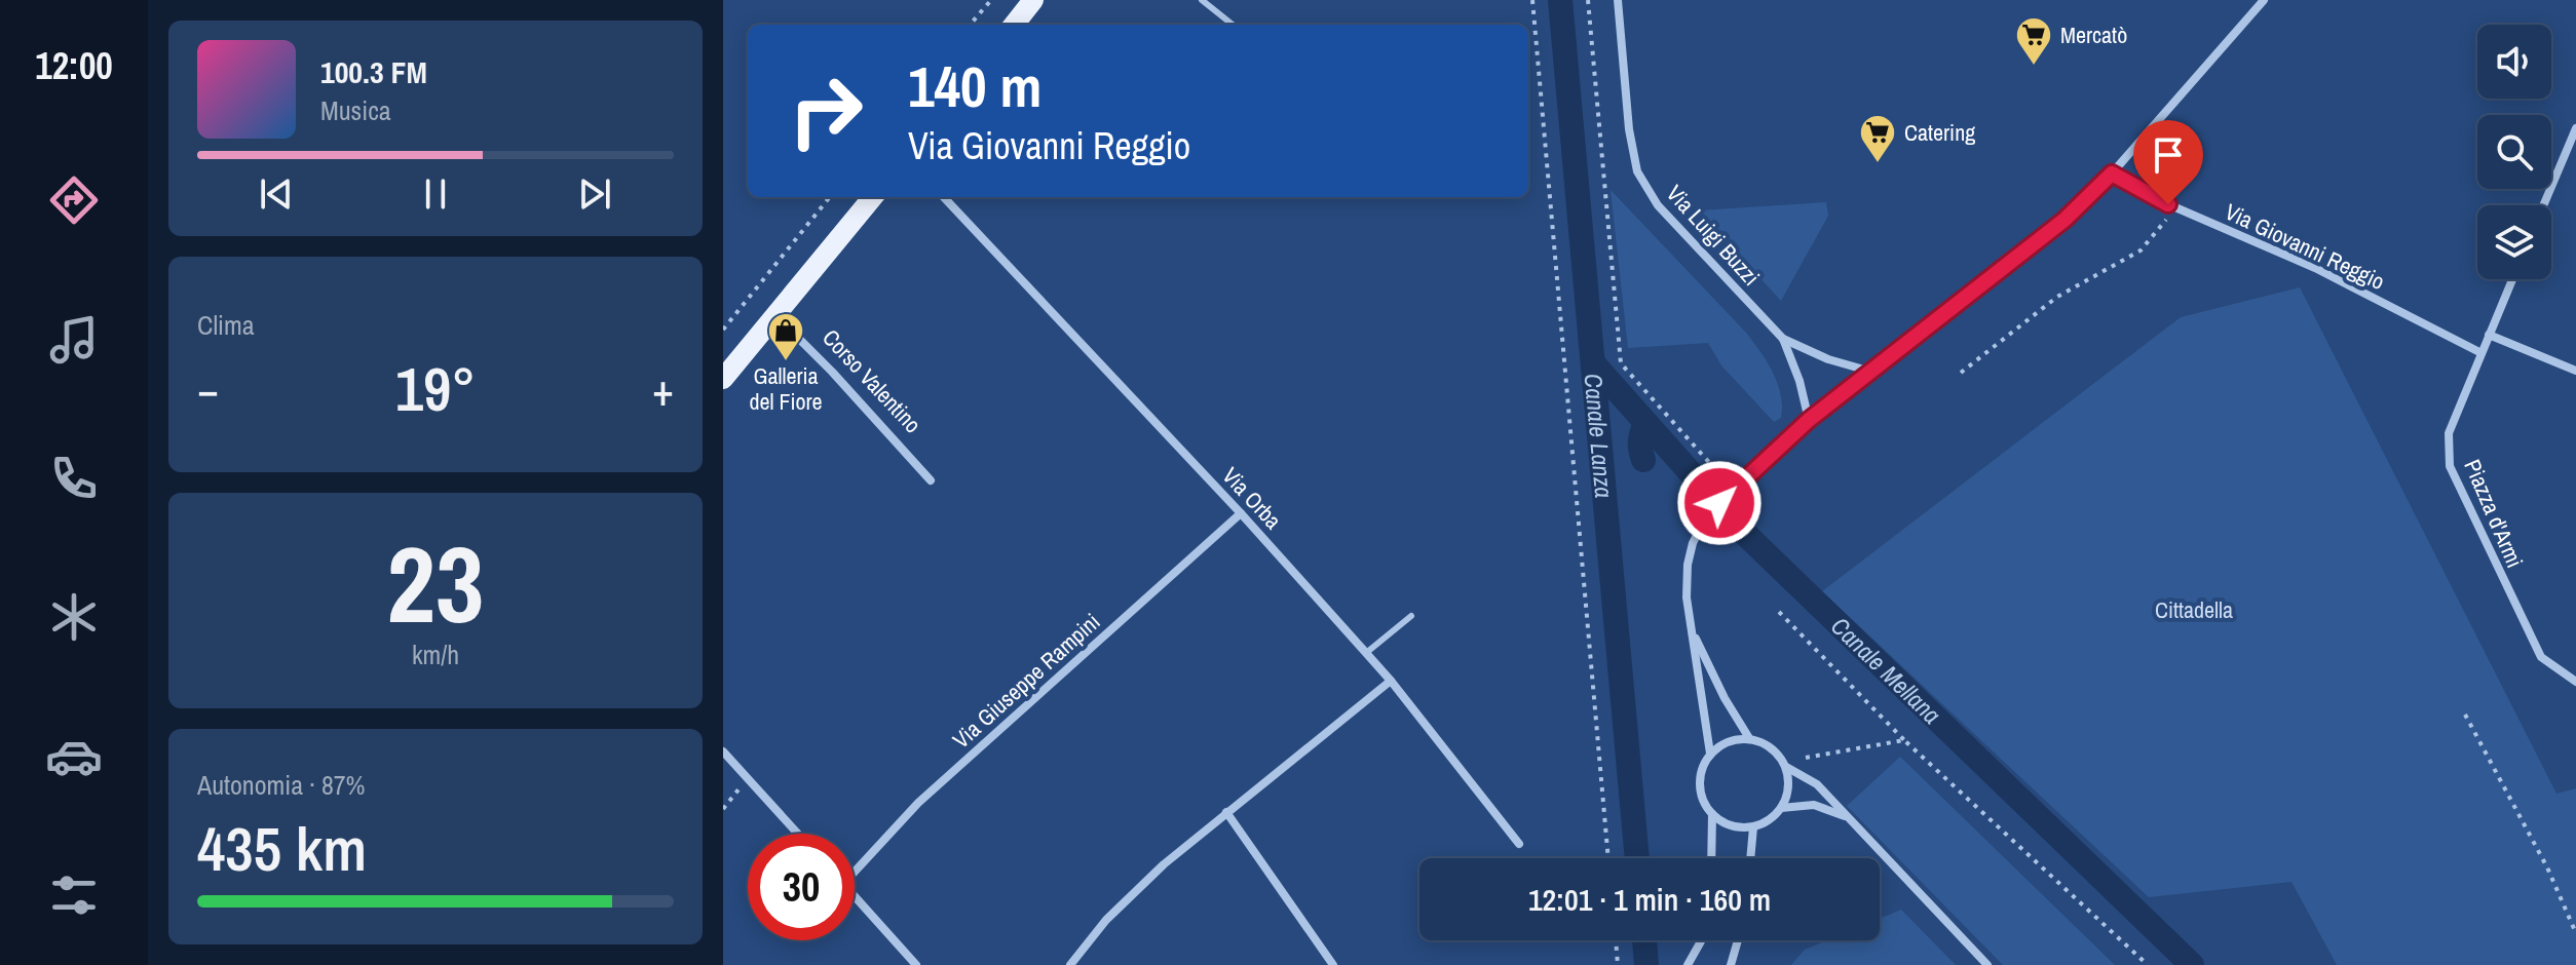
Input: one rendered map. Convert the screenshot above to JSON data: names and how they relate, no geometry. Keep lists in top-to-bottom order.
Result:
{
  "streets": {
    "street": [
      "Via Luigi Buzzi",
      "Via Giovanni Reggio",
      "Corso Valentino",
      "Via Orba",
      "Piazza d'Armi",
      "Via Giuseppe Rampini"
    ]
  },
  "crossings": [
    ["Via Giovanni Reggio", "Piazza d'Armi"],
    ["Via Orba", "Via Giuseppe Rampini"]
  ],
  "water": ["Canale Lanza", "Canale Mellana"],
  "parks": ["Cittadella"],
  "places": {
    "supermarket": ["Mercatò", "Catering"],
    "shop": ["Galleria del Fiore"]
  },
  "page": {
    "tabs": "12:00",
    "turn": ["140 m", "Via Giovanni Reggio"],
    "song": ["100.3 FM", "Musica"],
    "tile": [
      "Clima",
      ["23", "km/h"],
      ["Autonomia · 87%", "435 km"]
    ],
    "heat": ["−", "19°", "+"],
    "limit": "30",
    "trip": "12:01 · 1 min · 160 m"
  }
}
